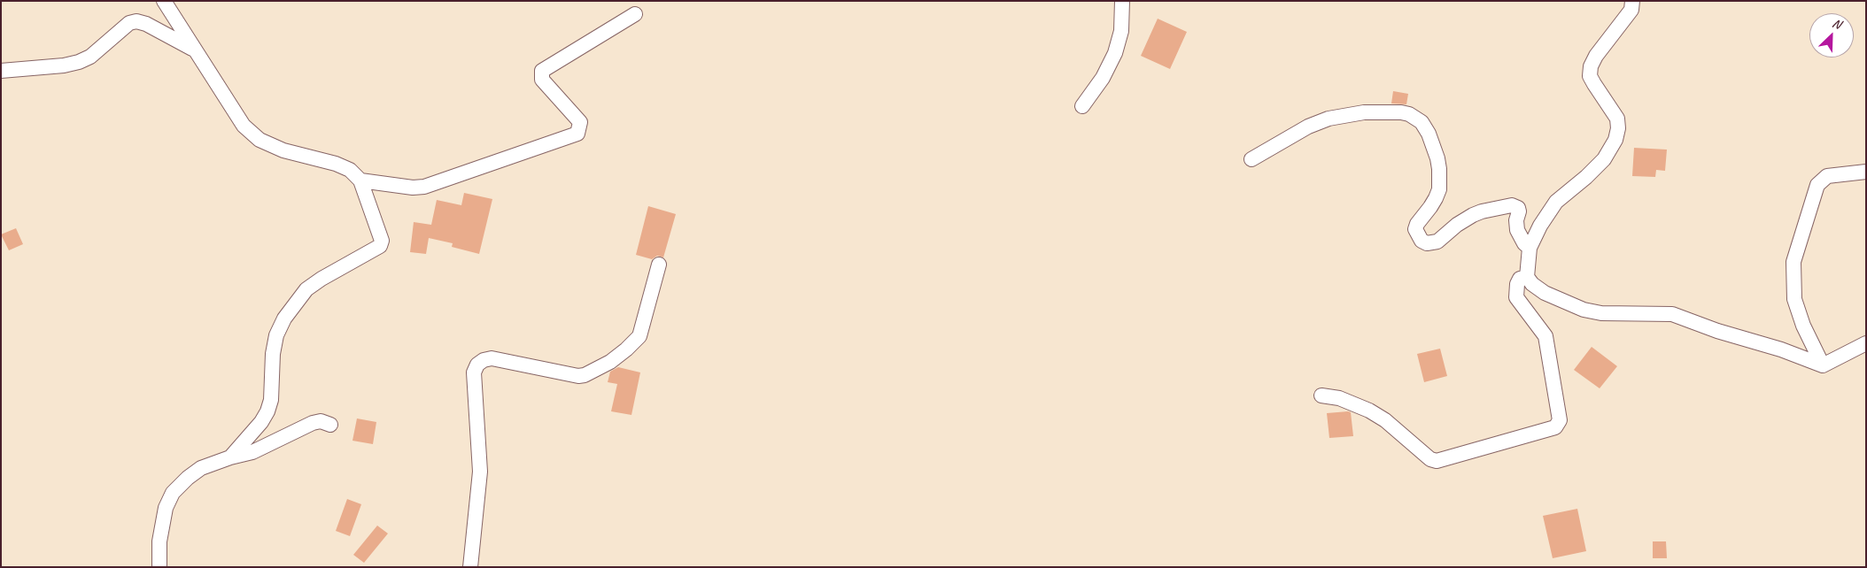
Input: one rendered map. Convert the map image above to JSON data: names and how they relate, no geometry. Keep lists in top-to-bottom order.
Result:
{
  "north": "top right"
}
